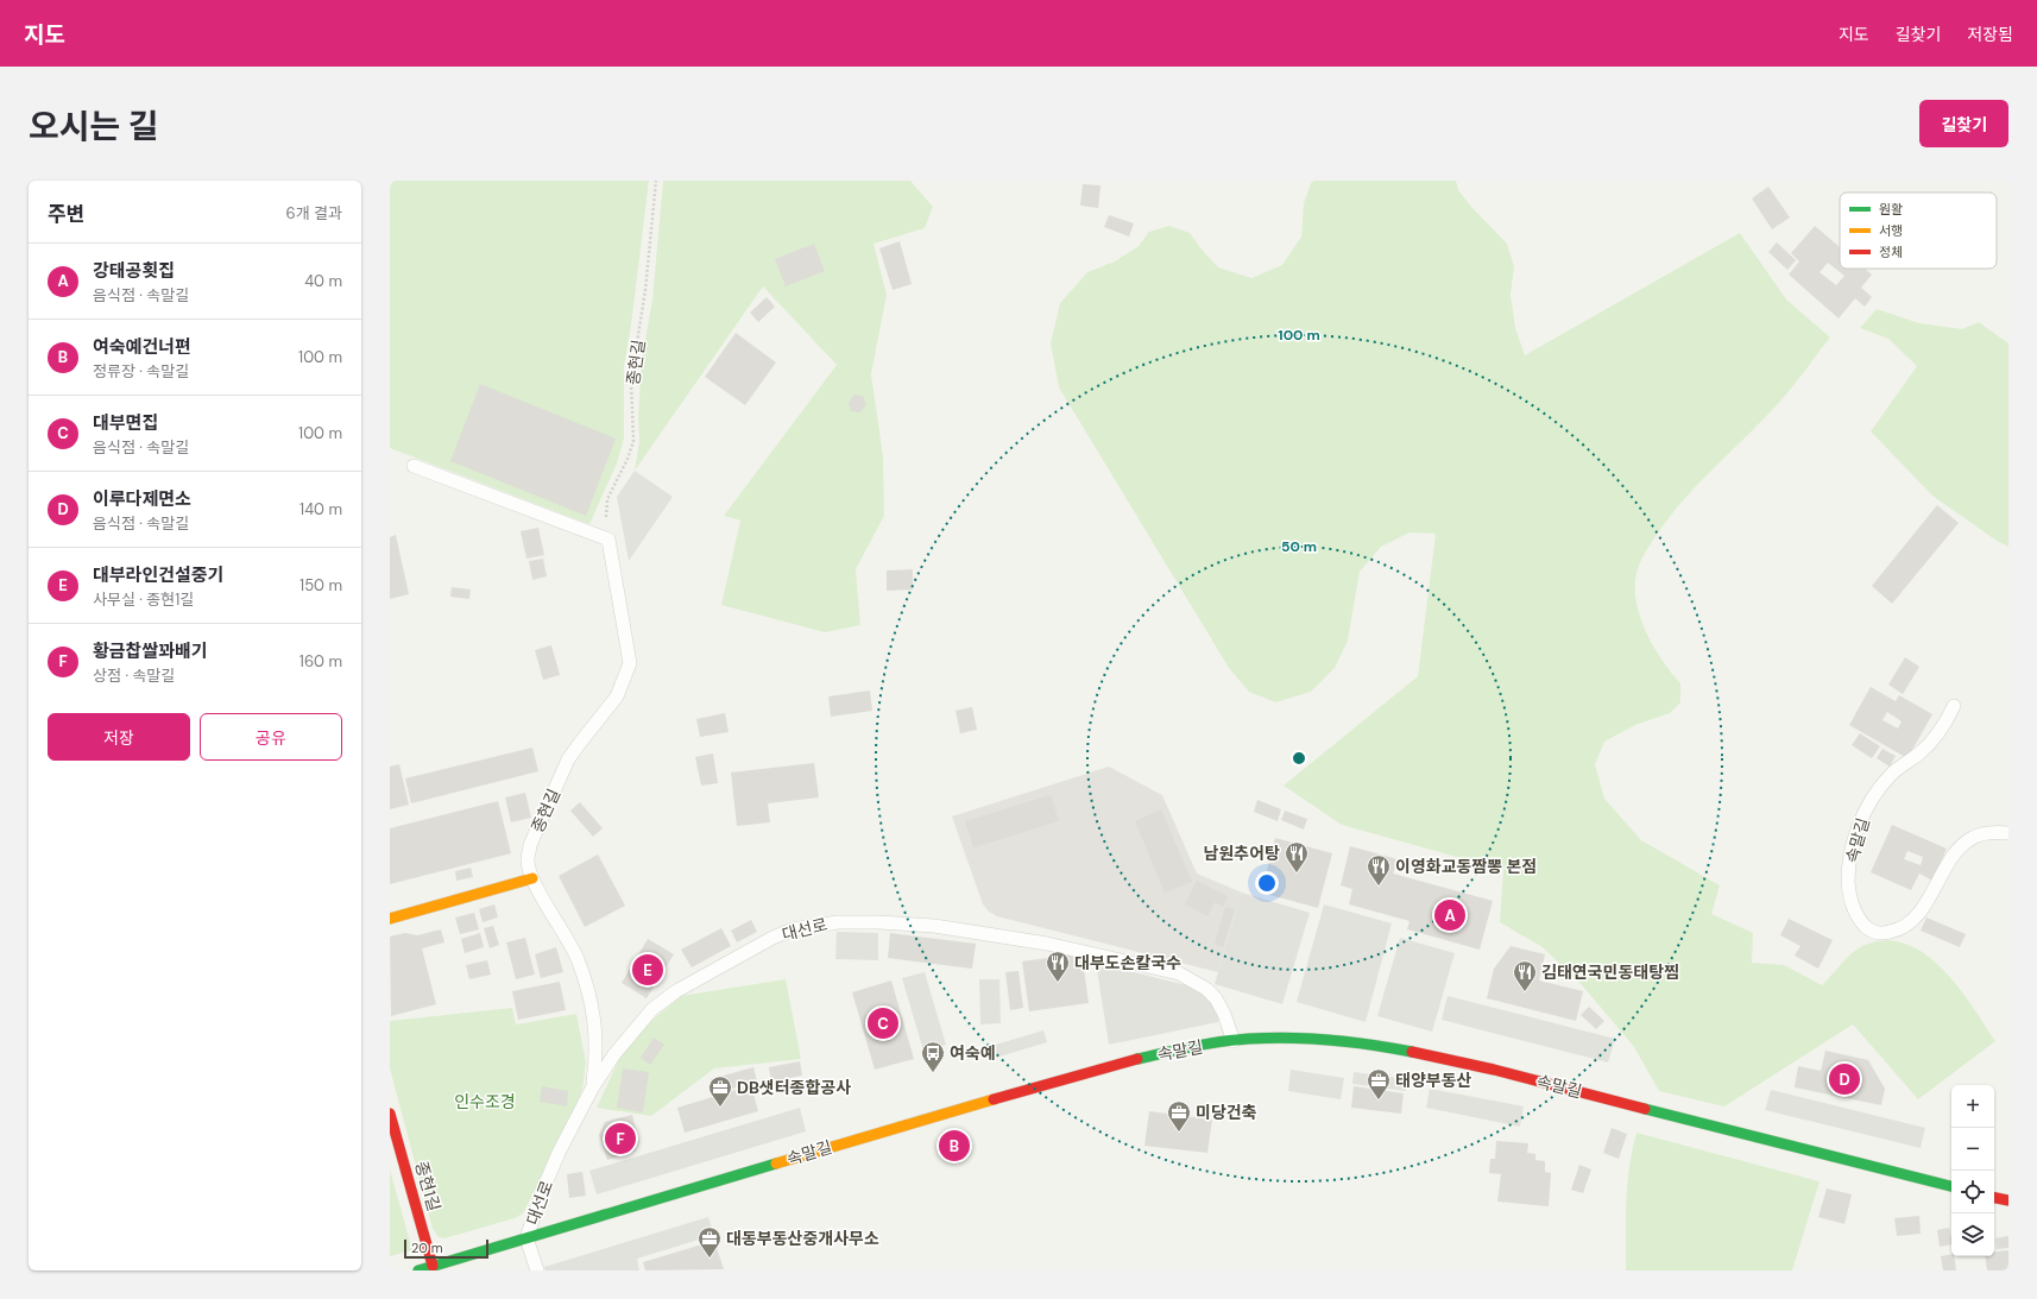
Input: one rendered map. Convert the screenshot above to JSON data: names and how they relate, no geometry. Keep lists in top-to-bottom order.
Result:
{
  "streets": {
    "street": ["속말길", "종현1길"],
    "lane": ["종현길", "대선로"]
  },
  "crossings": [
    ["종현길", "대선로"],
    ["속말길", "대선로"],
    ["속말길", "종현1길"]
  ],
  "parks": ["인수조경"],
  "places": {
    "restaurant": [
      "남원추어탕",
      "이영화교동짬뽕 본점",
      "대부도손칼국수",
      "김태연국민동태탕찜"
    ],
    "bus stop": ["여숙예"],
    "office": [
      "태양부동산",
      "DB샛터종합공사",
      "미당건축",
      "대동부동산중개사무소"
    ]
  },
  "legend": ["원활", "서행", "정체"],
  "scale_bar": "20 m",
  "page": {
    "header": "지도",
    "nav": ["지도", "길찾기", "저장됨"],
    "title": "오시는 길",
    "buttons": [
      "길찾기",
      ["저장", "공유"]
    ],
    "heading": ["주변", "6개 결과"],
    "list": [
      {
        "mark": "A",
        "name": "강태공횟집",
        "note": "음식점 · 속말길",
        "value": "40 m"
      },
      {
        "mark": "B",
        "name": "여숙예건너편",
        "note": "정류장 · 속말길",
        "value": "100 m"
      },
      {
        "mark": "C",
        "name": "대부면집",
        "note": "음식점 · 속말길",
        "value": "100 m"
      },
      {
        "mark": "D",
        "name": "이루다제면소",
        "note": "음식점 · 속말길",
        "value": "140 m"
      },
      {
        "mark": "E",
        "name": "대부라인건설중기",
        "note": "사무실 · 종현1길",
        "value": "150 m"
      },
      {
        "mark": "F",
        "name": "황금찹쌀꽈배기",
        "note": "상점 · 속말길",
        "value": "160 m"
      }
    ],
    "pins": [
      "A",
      "E",
      "C",
      "D",
      "F",
      "B"
    ],
    "map_buttons": ["+", "−"],
    "scale": "20 m"
  },
  "rings": ["100 m", "50 m"]
}
